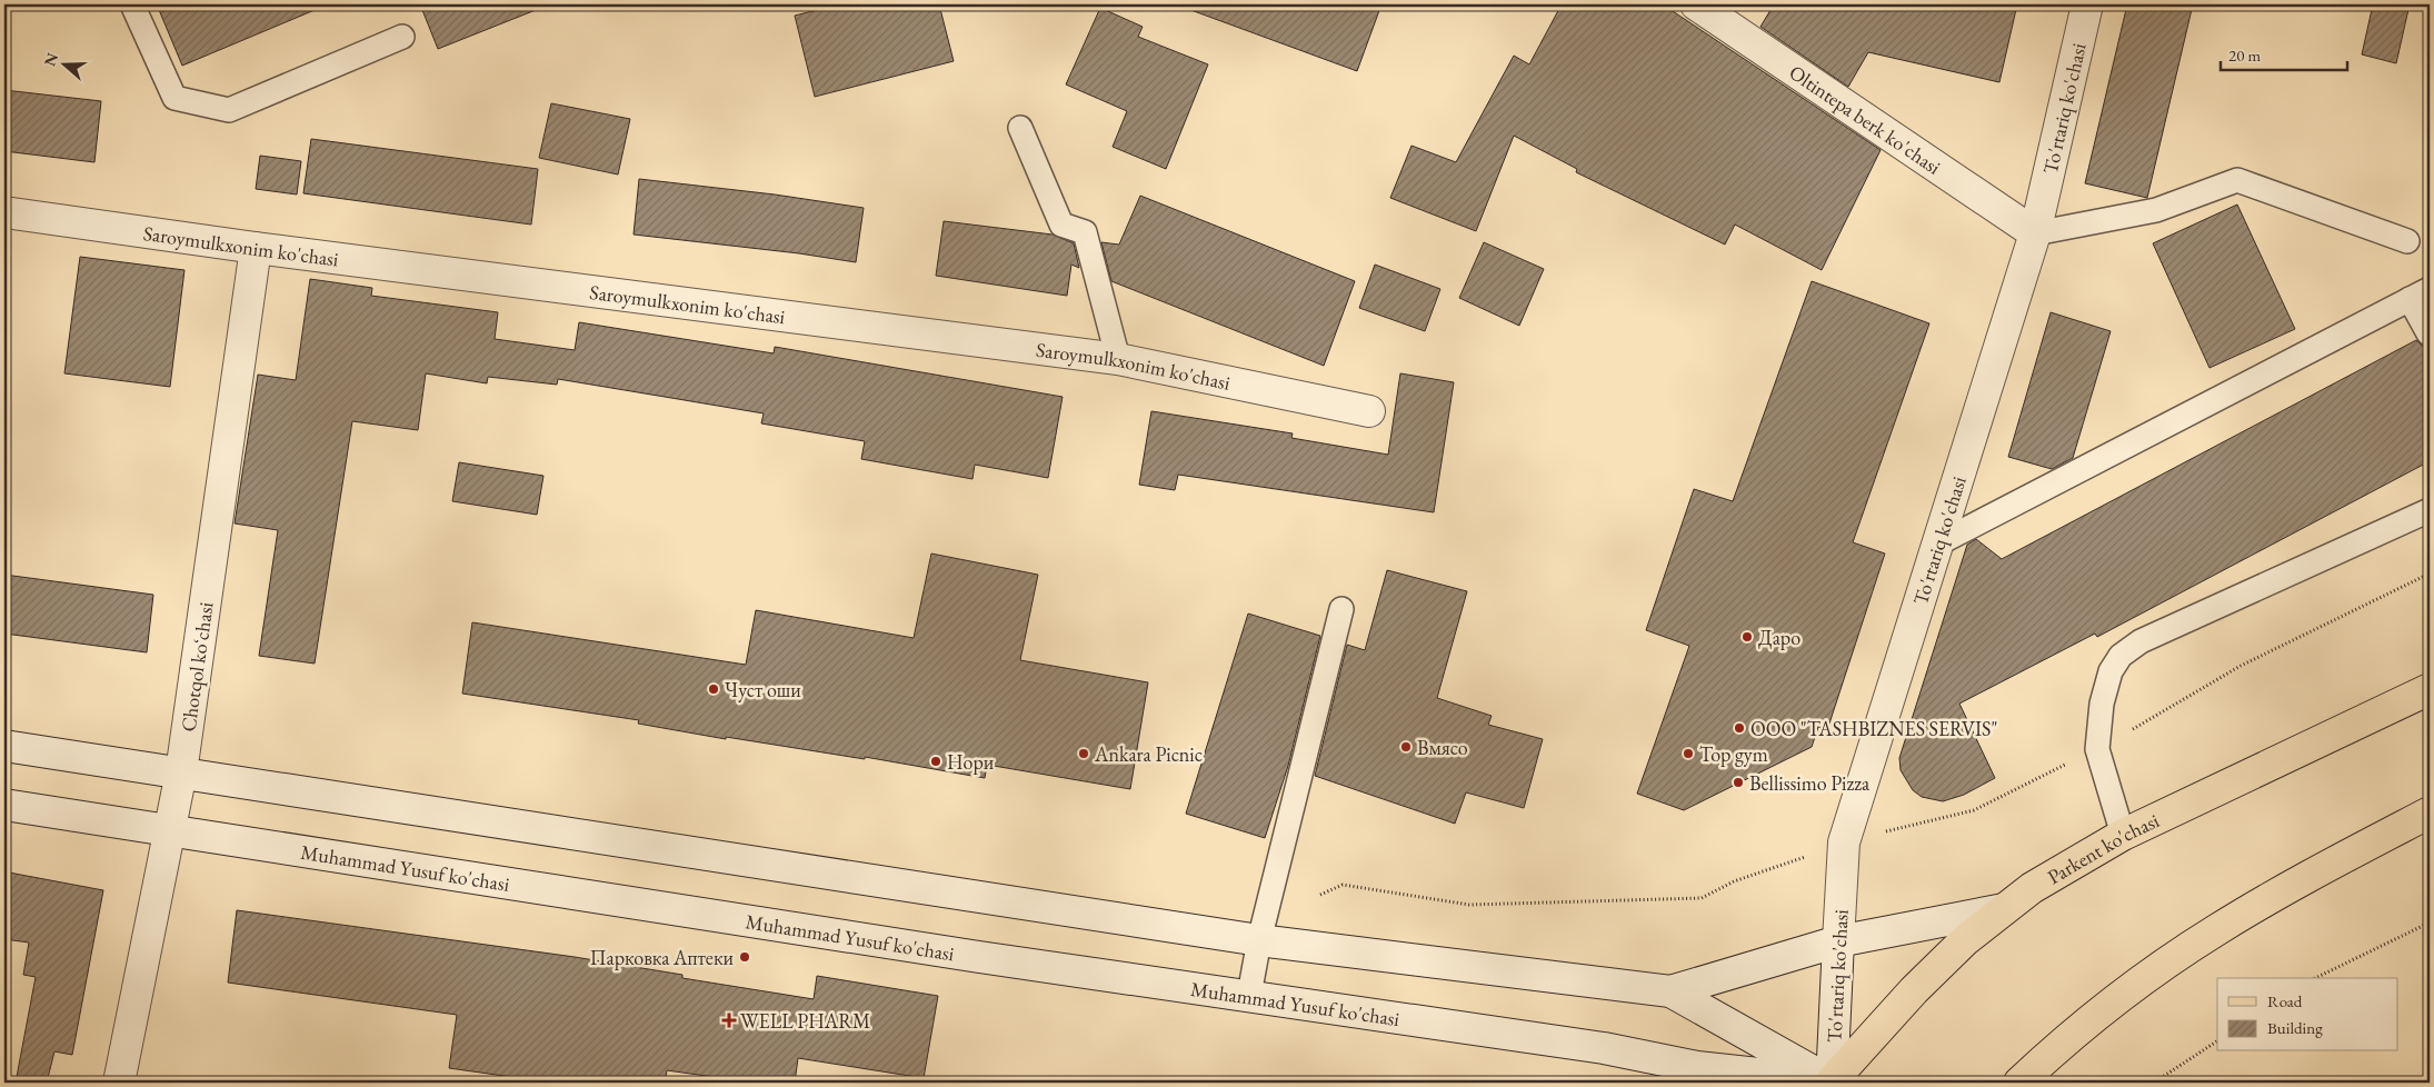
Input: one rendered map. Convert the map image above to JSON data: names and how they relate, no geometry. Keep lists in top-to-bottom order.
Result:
{
  "streets": {
    "main road": ["Parkent ko'chasi"],
    "street": [
      "To'rtariq ko'chasi",
      "Oltintepa berk ko'chasi",
      "Saroymulkxonim ko'chasi",
      "Chotqol koʻchasi",
      "Muhammad Yusuf ko'chasi"
    ]
  },
  "crossings": [
    ["To'rtariq ko'chasi", "Oltintepa berk ko'chasi"],
    ["To'rtariq ko'chasi", "Parkent ko'chasi"],
    ["To'rtariq ko'chasi", "Muhammad Yusuf ko'chasi"],
    ["Saroymulkxonim ko'chasi", "Chotqol koʻchasi"],
    ["Chotqol koʻchasi", "Muhammad Yusuf ko'chasi"],
    ["Parkent ko'chasi", "Muhammad Yusuf ko'chasi"]
  ],
  "places": {
    "other": [
      "Даро",
      "Чуст оши",
      "ООО \"TASHBIZNES SERVIS\"",
      "Вмясо",
      "Ankara Picnic",
      "Top gym",
      "Нори",
      "Bellissimo Pizza",
      "Парковка Аптеки"
    ],
    "health": ["WELL PHARM"]
  },
  "legend": ["Road", "Building"],
  "scale_bar": "20 m",
  "north": "left"
}
